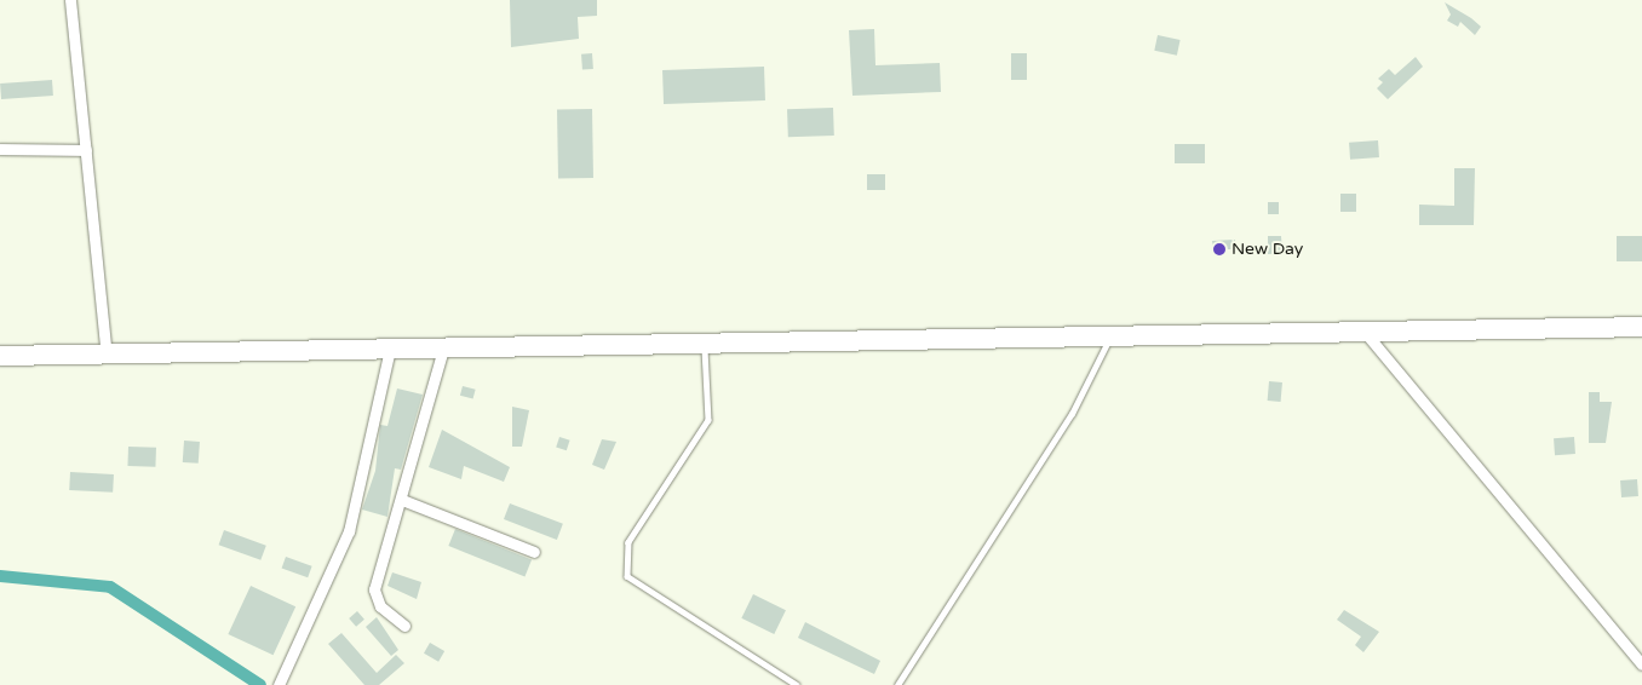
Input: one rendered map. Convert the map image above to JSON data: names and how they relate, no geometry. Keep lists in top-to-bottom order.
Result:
{
  "places": ["New Day"]
}
